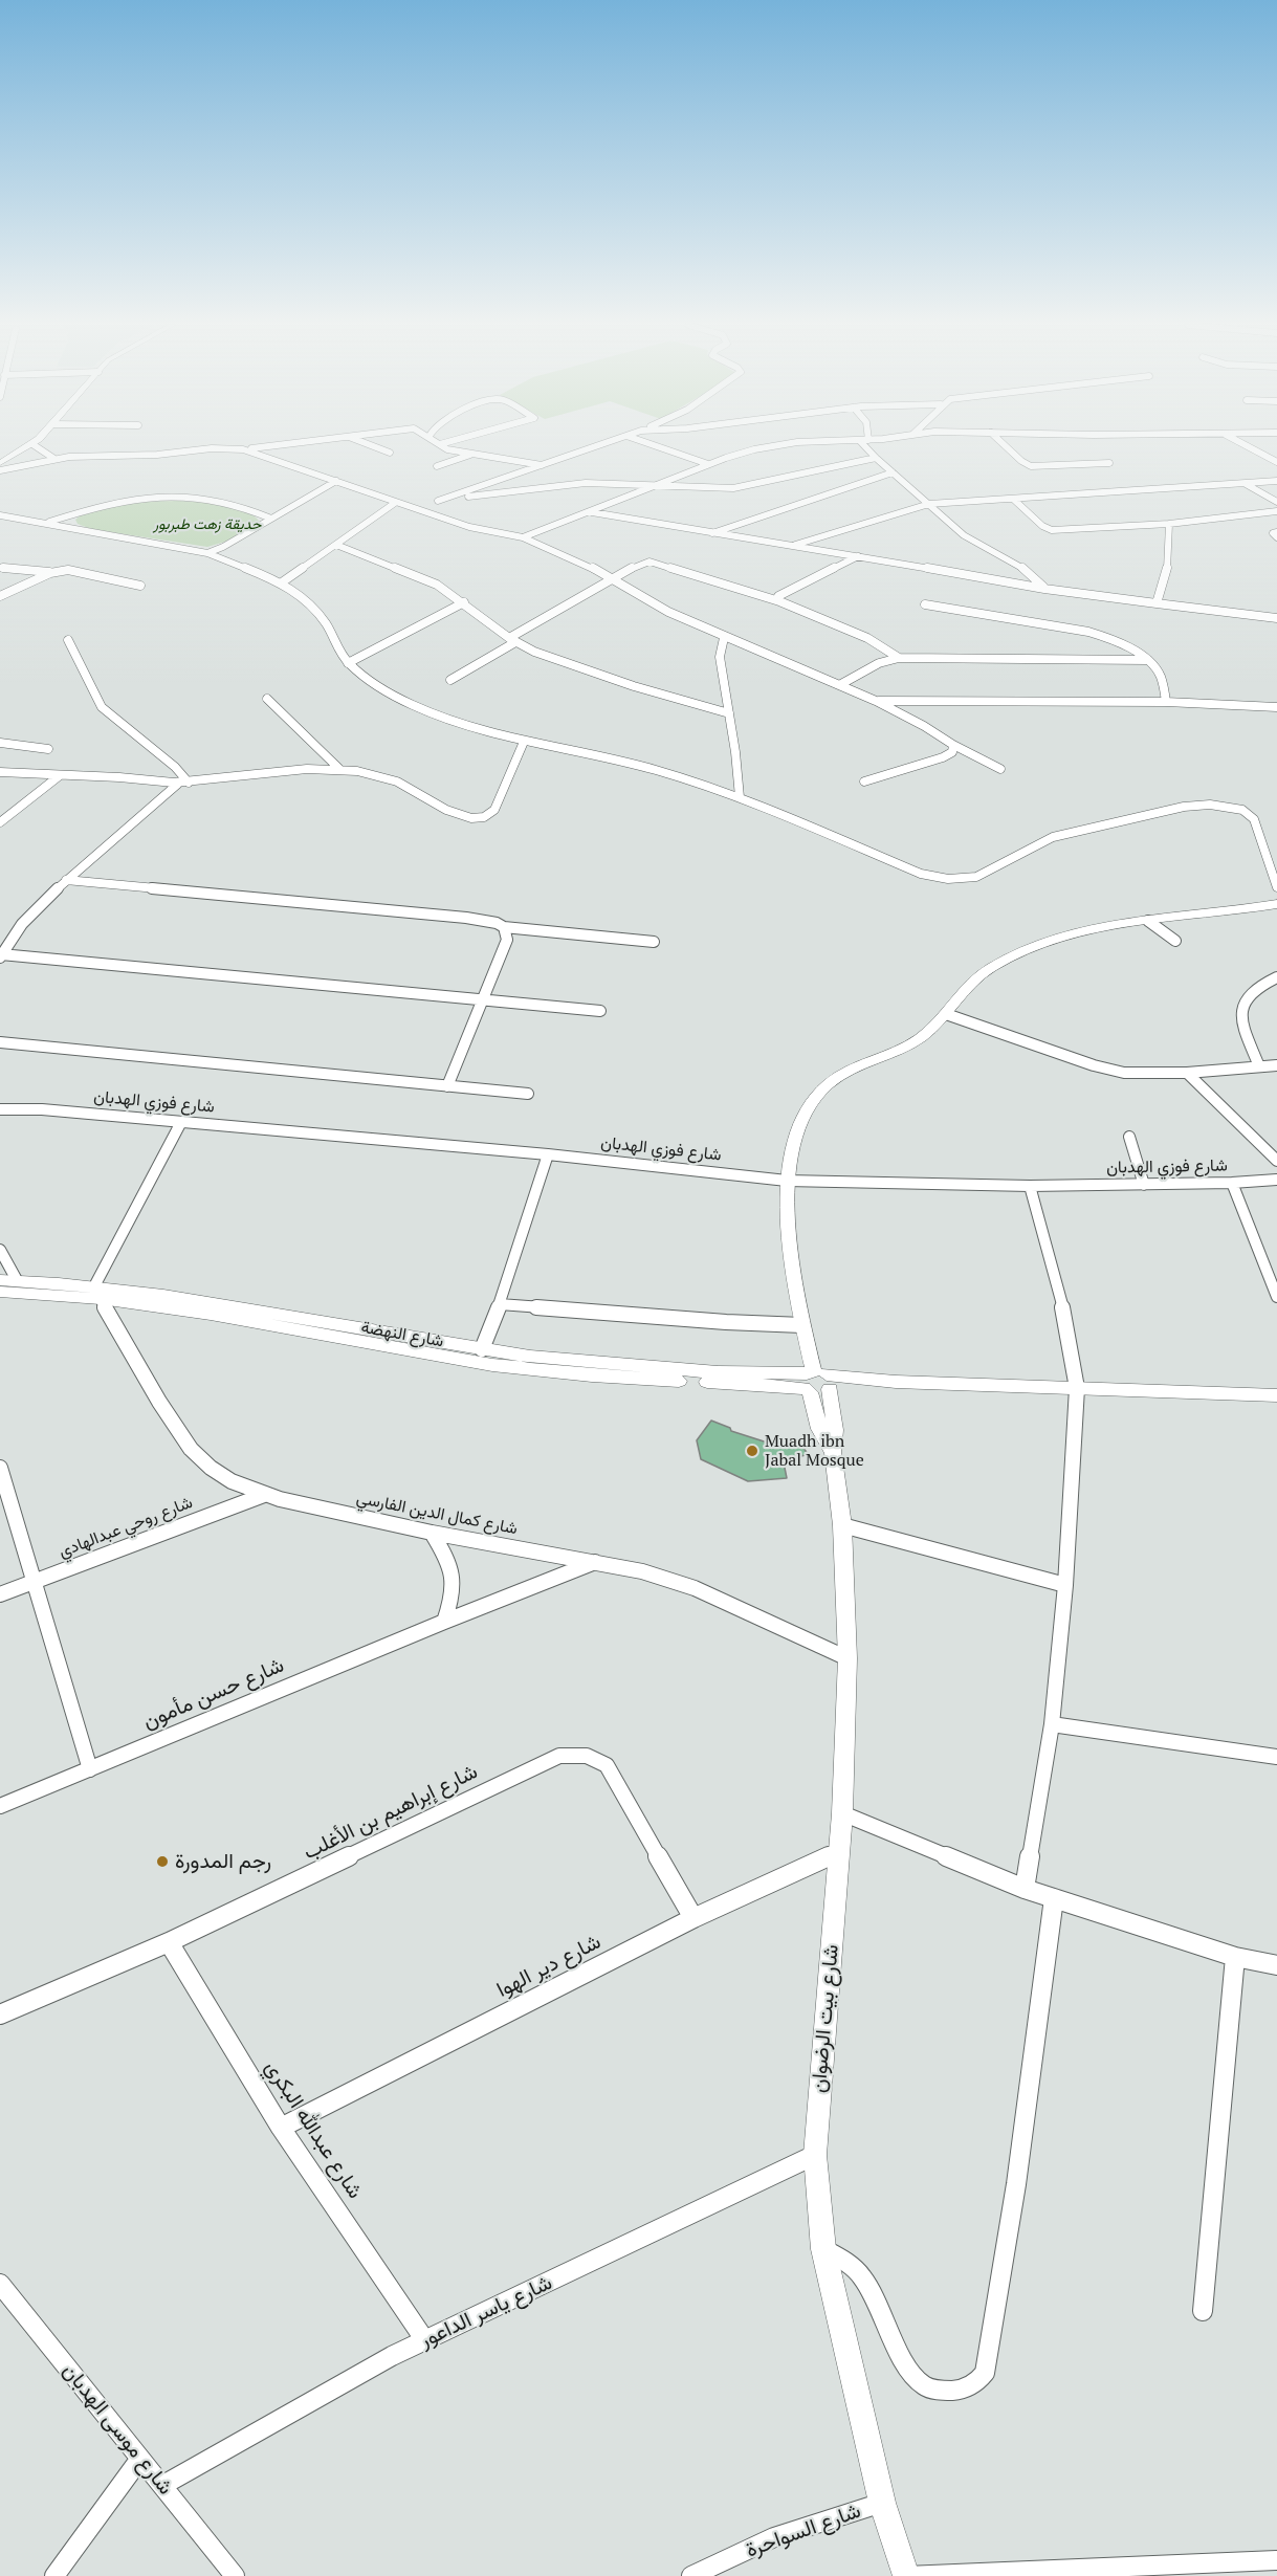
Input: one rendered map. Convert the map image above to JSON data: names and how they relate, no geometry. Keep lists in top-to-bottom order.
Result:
{
  "streets": {
    "street": [
      "شارع فوزي الهدبان",
      "شارع النهضة",
      "شارع كمال الدين الفارسي",
      "شارع روحي عبدالهادي",
      "شارع حسن مأمون",
      "شارع إبراهيم بن الأغلب",
      "شارع دير الهوا",
      "شارع بيت الرضوان",
      "شارع عبدالله البكري",
      "شارع ياسر الداعور",
      "شارع موسى الهدبان",
      "شارع السواحرة"
    ]
  },
  "crossings": [
    ["شارع فوزي الهدبان", "شارع بيت الرضوان"],
    ["شارع النهضة", "شارع كمال الدين الفارسي"],
    ["شارع النهضة", "شارع بيت الرضوان"],
    ["شارع كمال الدين الفارسي", "شارع روحي عبدالهادي"],
    ["شارع كمال الدين الفارسي", "شارع حسن مأمون"],
    ["شارع كمال الدين الفارسي", "شارع بيت الرضوان"],
    ["شارع إبراهيم بن الأغلب", "شارع دير الهوا"],
    ["شارع إبراهيم بن الأغلب", "شارع عبدالله البكري"],
    ["شارع دير الهوا", "شارع بيت الرضوان"],
    ["شارع دير الهوا", "شارع عبدالله البكري"],
    ["شارع بيت الرضوان", "شارع ياسر الداعور"],
    ["شارع بيت الرضوان", "شارع السواحرة"],
    ["شارع عبدالله البكري", "شارع ياسر الداعور"],
    ["شارع ياسر الداعور", "شارع موسى الهدبان"]
  ],
  "parks": ["حديقة زهت طبربور"],
  "places": ["Muadh ibn Jabal Mosque", "رجم المدورة"]
}
